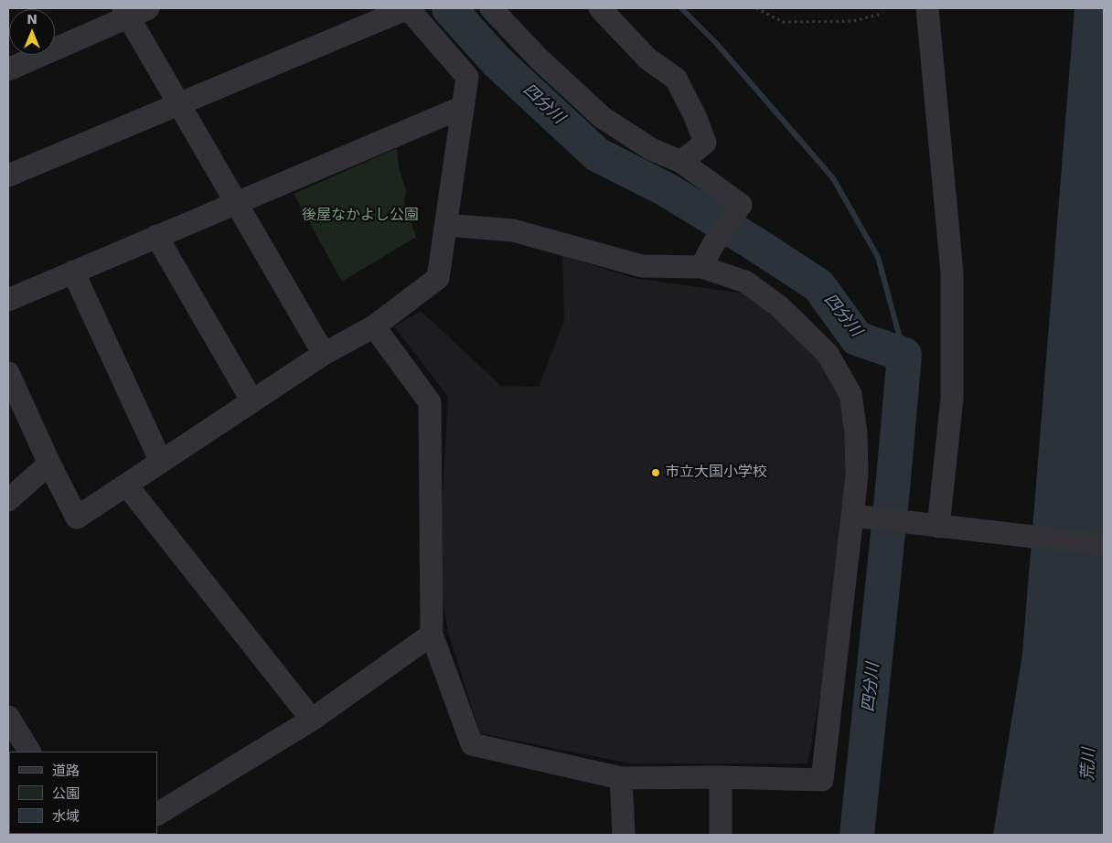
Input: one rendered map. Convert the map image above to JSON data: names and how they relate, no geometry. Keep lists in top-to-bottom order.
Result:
{
  "water": ["四分川", "荒川"],
  "parks": ["後屋なかよし公園"],
  "places": ["市立大国小学校"],
  "legend": ["道路", "公園", "水域"],
  "north": "top"
}
